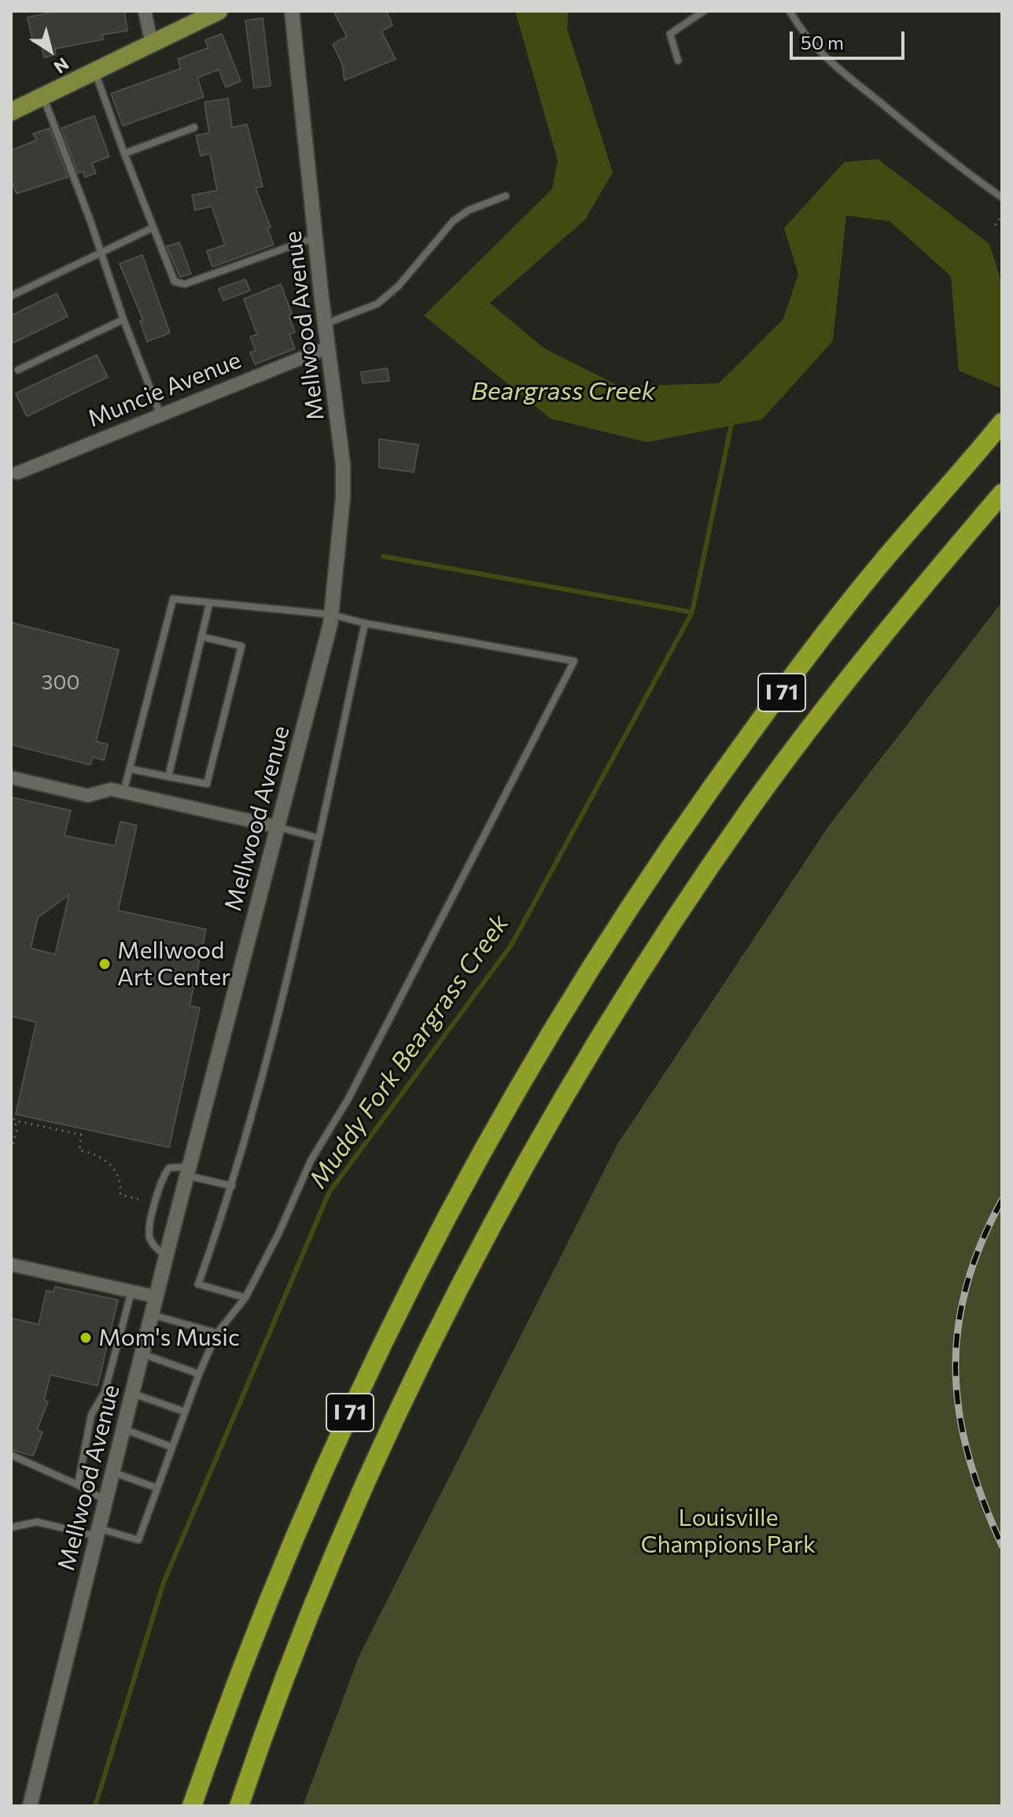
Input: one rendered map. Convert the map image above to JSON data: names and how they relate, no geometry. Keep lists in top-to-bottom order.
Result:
{
  "streets": {
    "highway": ["I 71"],
    "street": ["Mellwood Avenue", "Muncie Avenue"]
  },
  "crossings": [
    ["Mellwood Avenue", "Muncie Avenue"]
  ],
  "water": ["Beargrass Creek", "Muddy Fork Beargrass Creek"],
  "parks": ["Louisville Champions Park"],
  "places": ["Mellwood Art Center", "Mom's Music"],
  "house_numbers": ["300"],
  "scale_bar": "50 m",
  "north": "bottom right"
}
